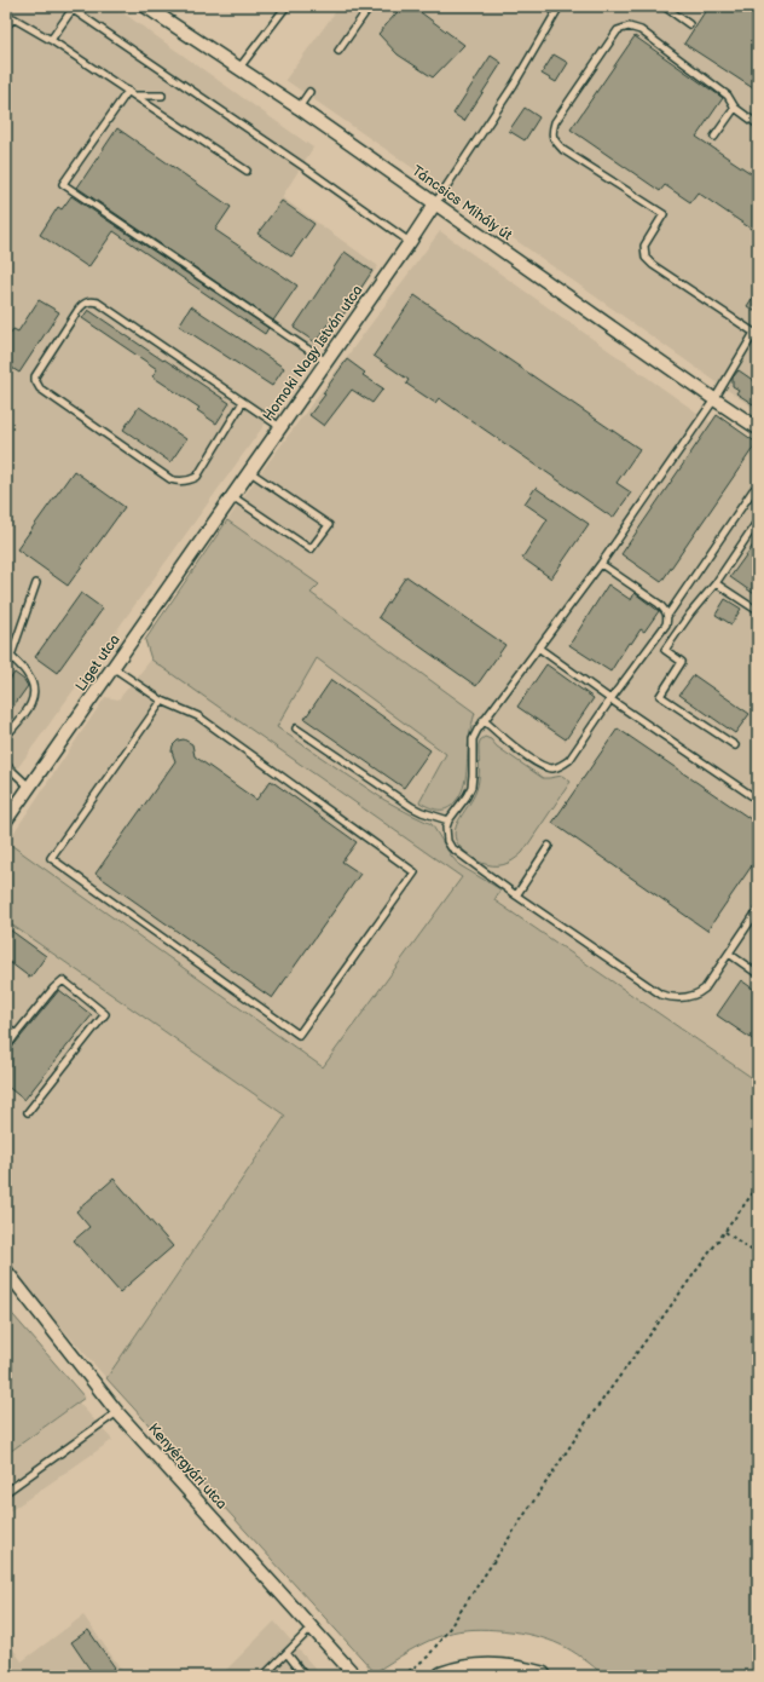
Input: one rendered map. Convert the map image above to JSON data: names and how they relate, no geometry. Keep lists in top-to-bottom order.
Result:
{
  "streets": {
    "street": [
      "Táncsics Mihály út",
      "Homoki Nagy István utca",
      "Liget utca",
      "Kenyérgyári utca"
    ]
  },
  "crossings": [
    ["Táncsics Mihály út", "Homoki Nagy István utca"],
    ["Homoki Nagy István utca", "Liget utca"]
  ]
}
